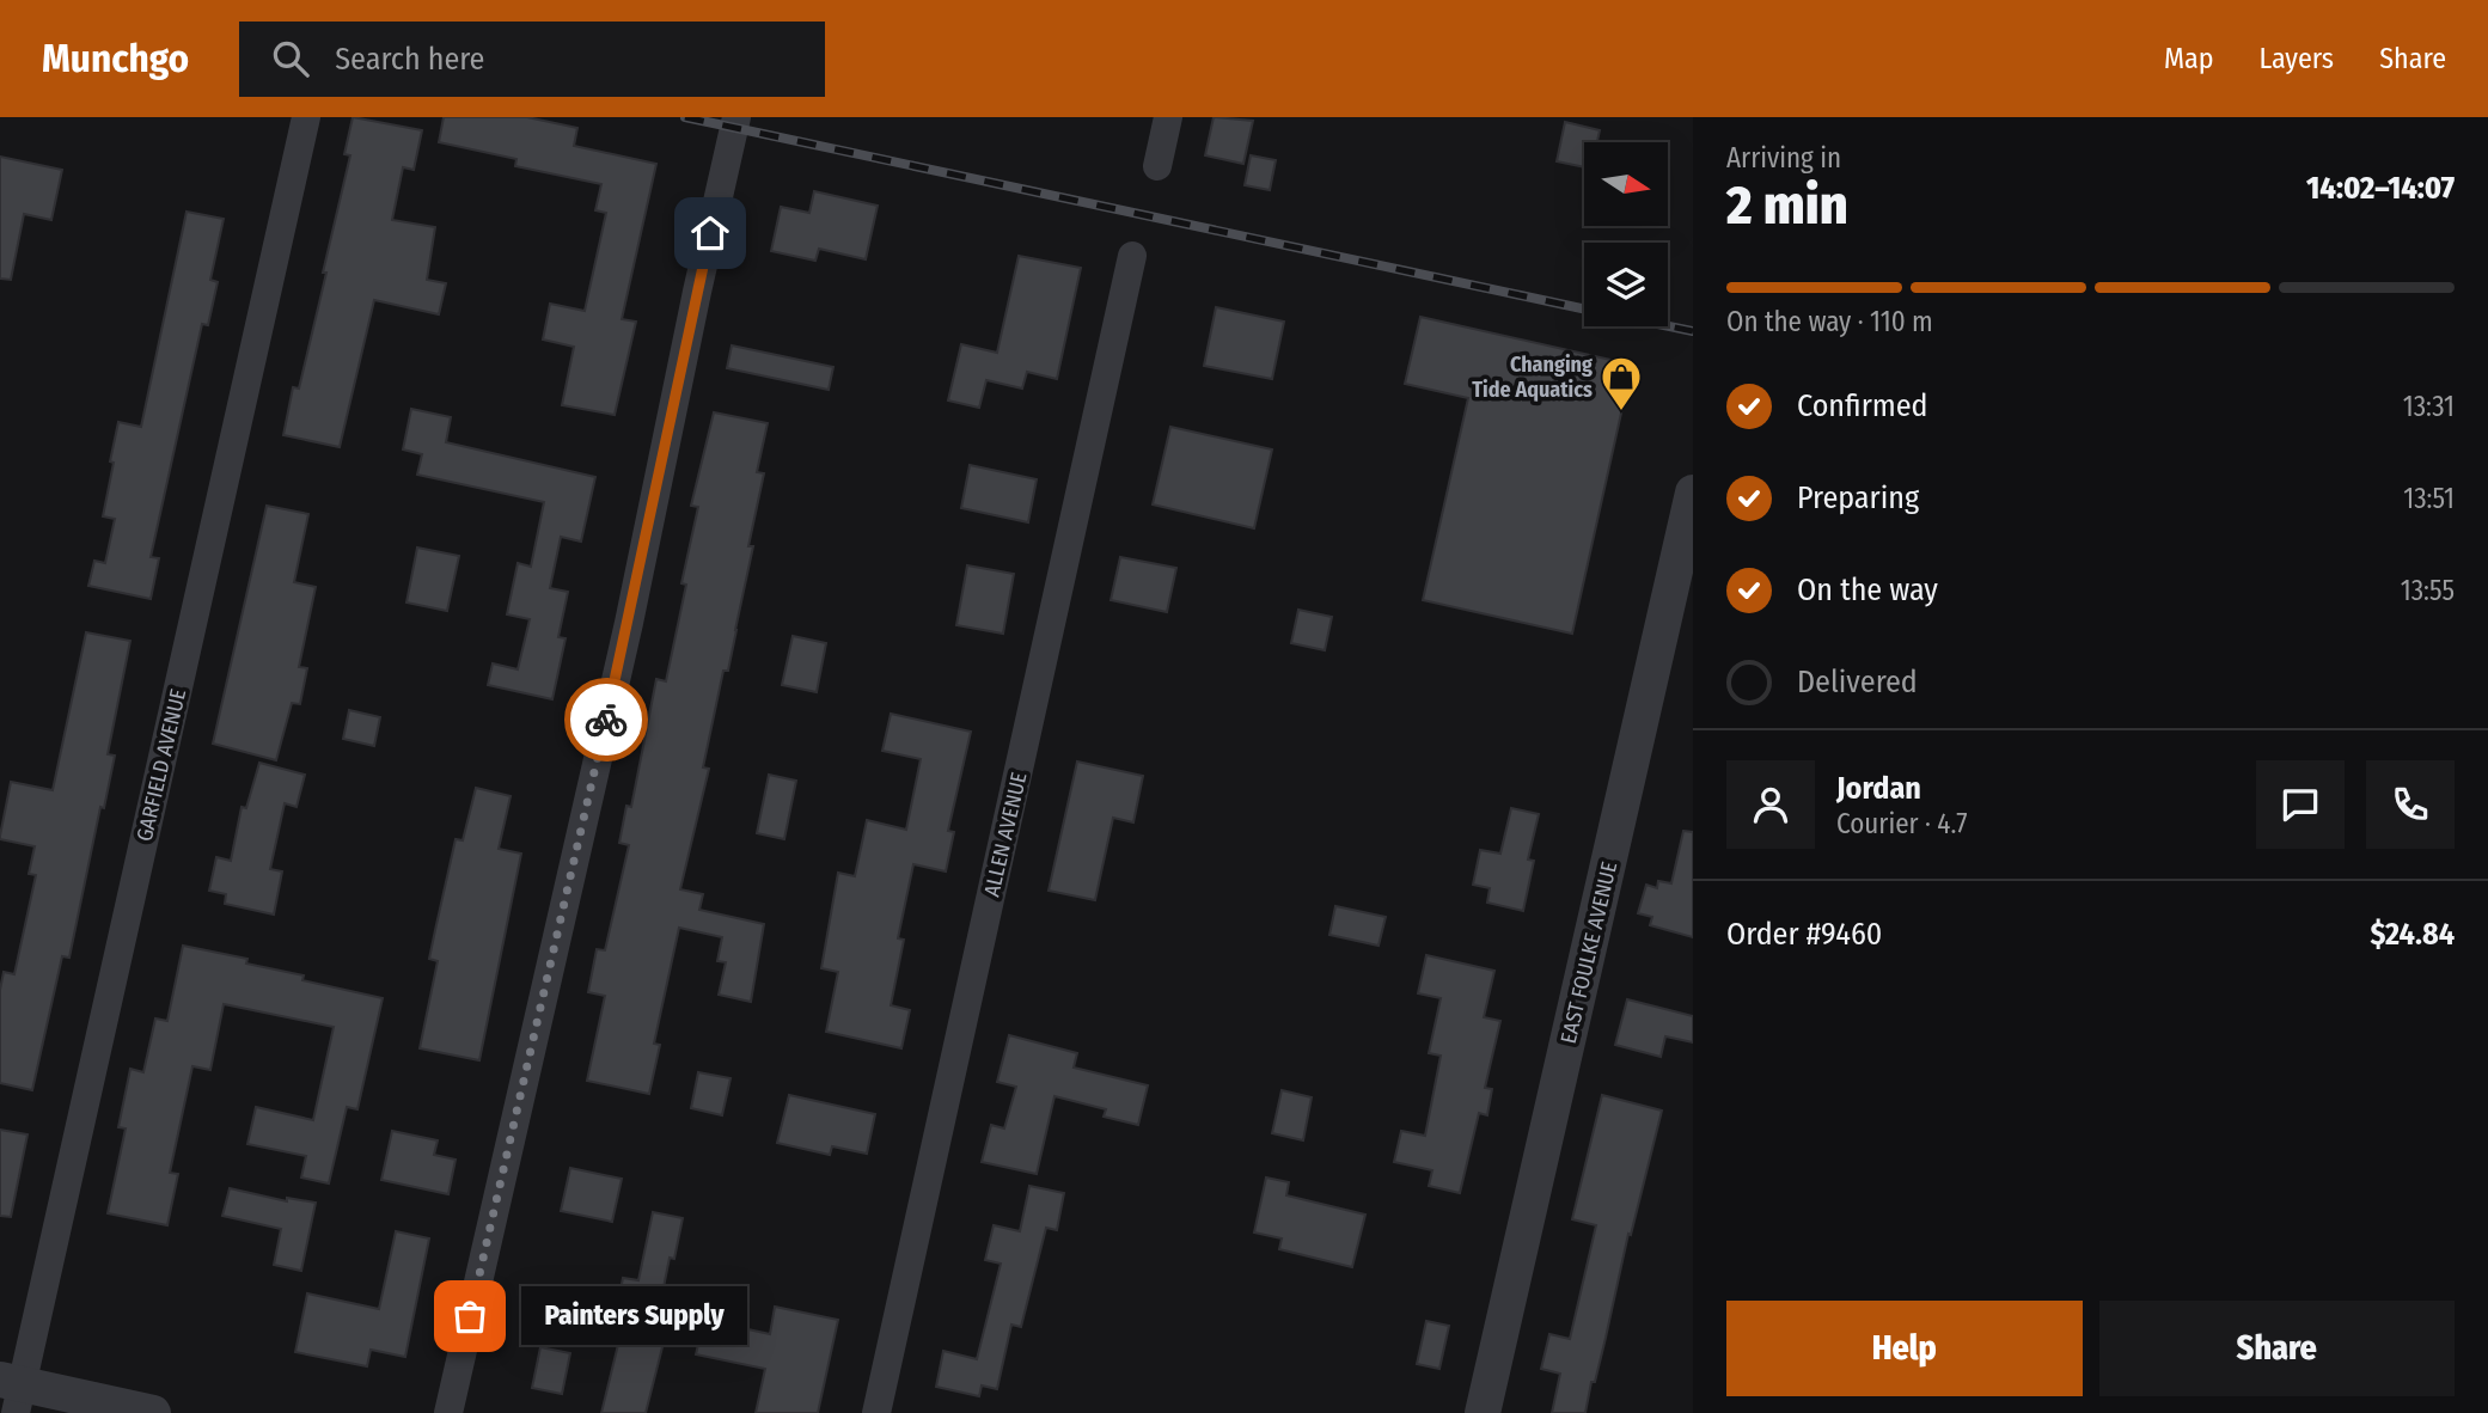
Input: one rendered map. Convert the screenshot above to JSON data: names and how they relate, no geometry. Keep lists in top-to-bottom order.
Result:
{
  "streets": {
    "street": ["GARFIELD AVENUE", "ALLEN AVENUE", "EAST FOULKE AVENUE"]
  },
  "places": {
    "shop": ["Changing Tide Aquatics"],
    "other": ["Painters Supply"]
  },
  "north": "right",
  "page": {
    "header": "Munchgo",
    "search": "Search here",
    "nav": ["Map", "Layers", "Share"],
    "heading": ["2 min", "Arriving in", "14:02–14:07"],
    "panel": [
      "Jordan",
      "Courier · 4.7",
      "Order #9460",
      "$24.84"
    ],
    "bar": "On the way · 110 m",
    "list": [
      ["Confirmed", "13:31"],
      ["Preparing", "13:51"],
      ["On the way", "13:55"],
      "Delivered"
    ],
    "buttons": ["Help", "Share"],
    "bubble": "Painters Supply"
  }
}
